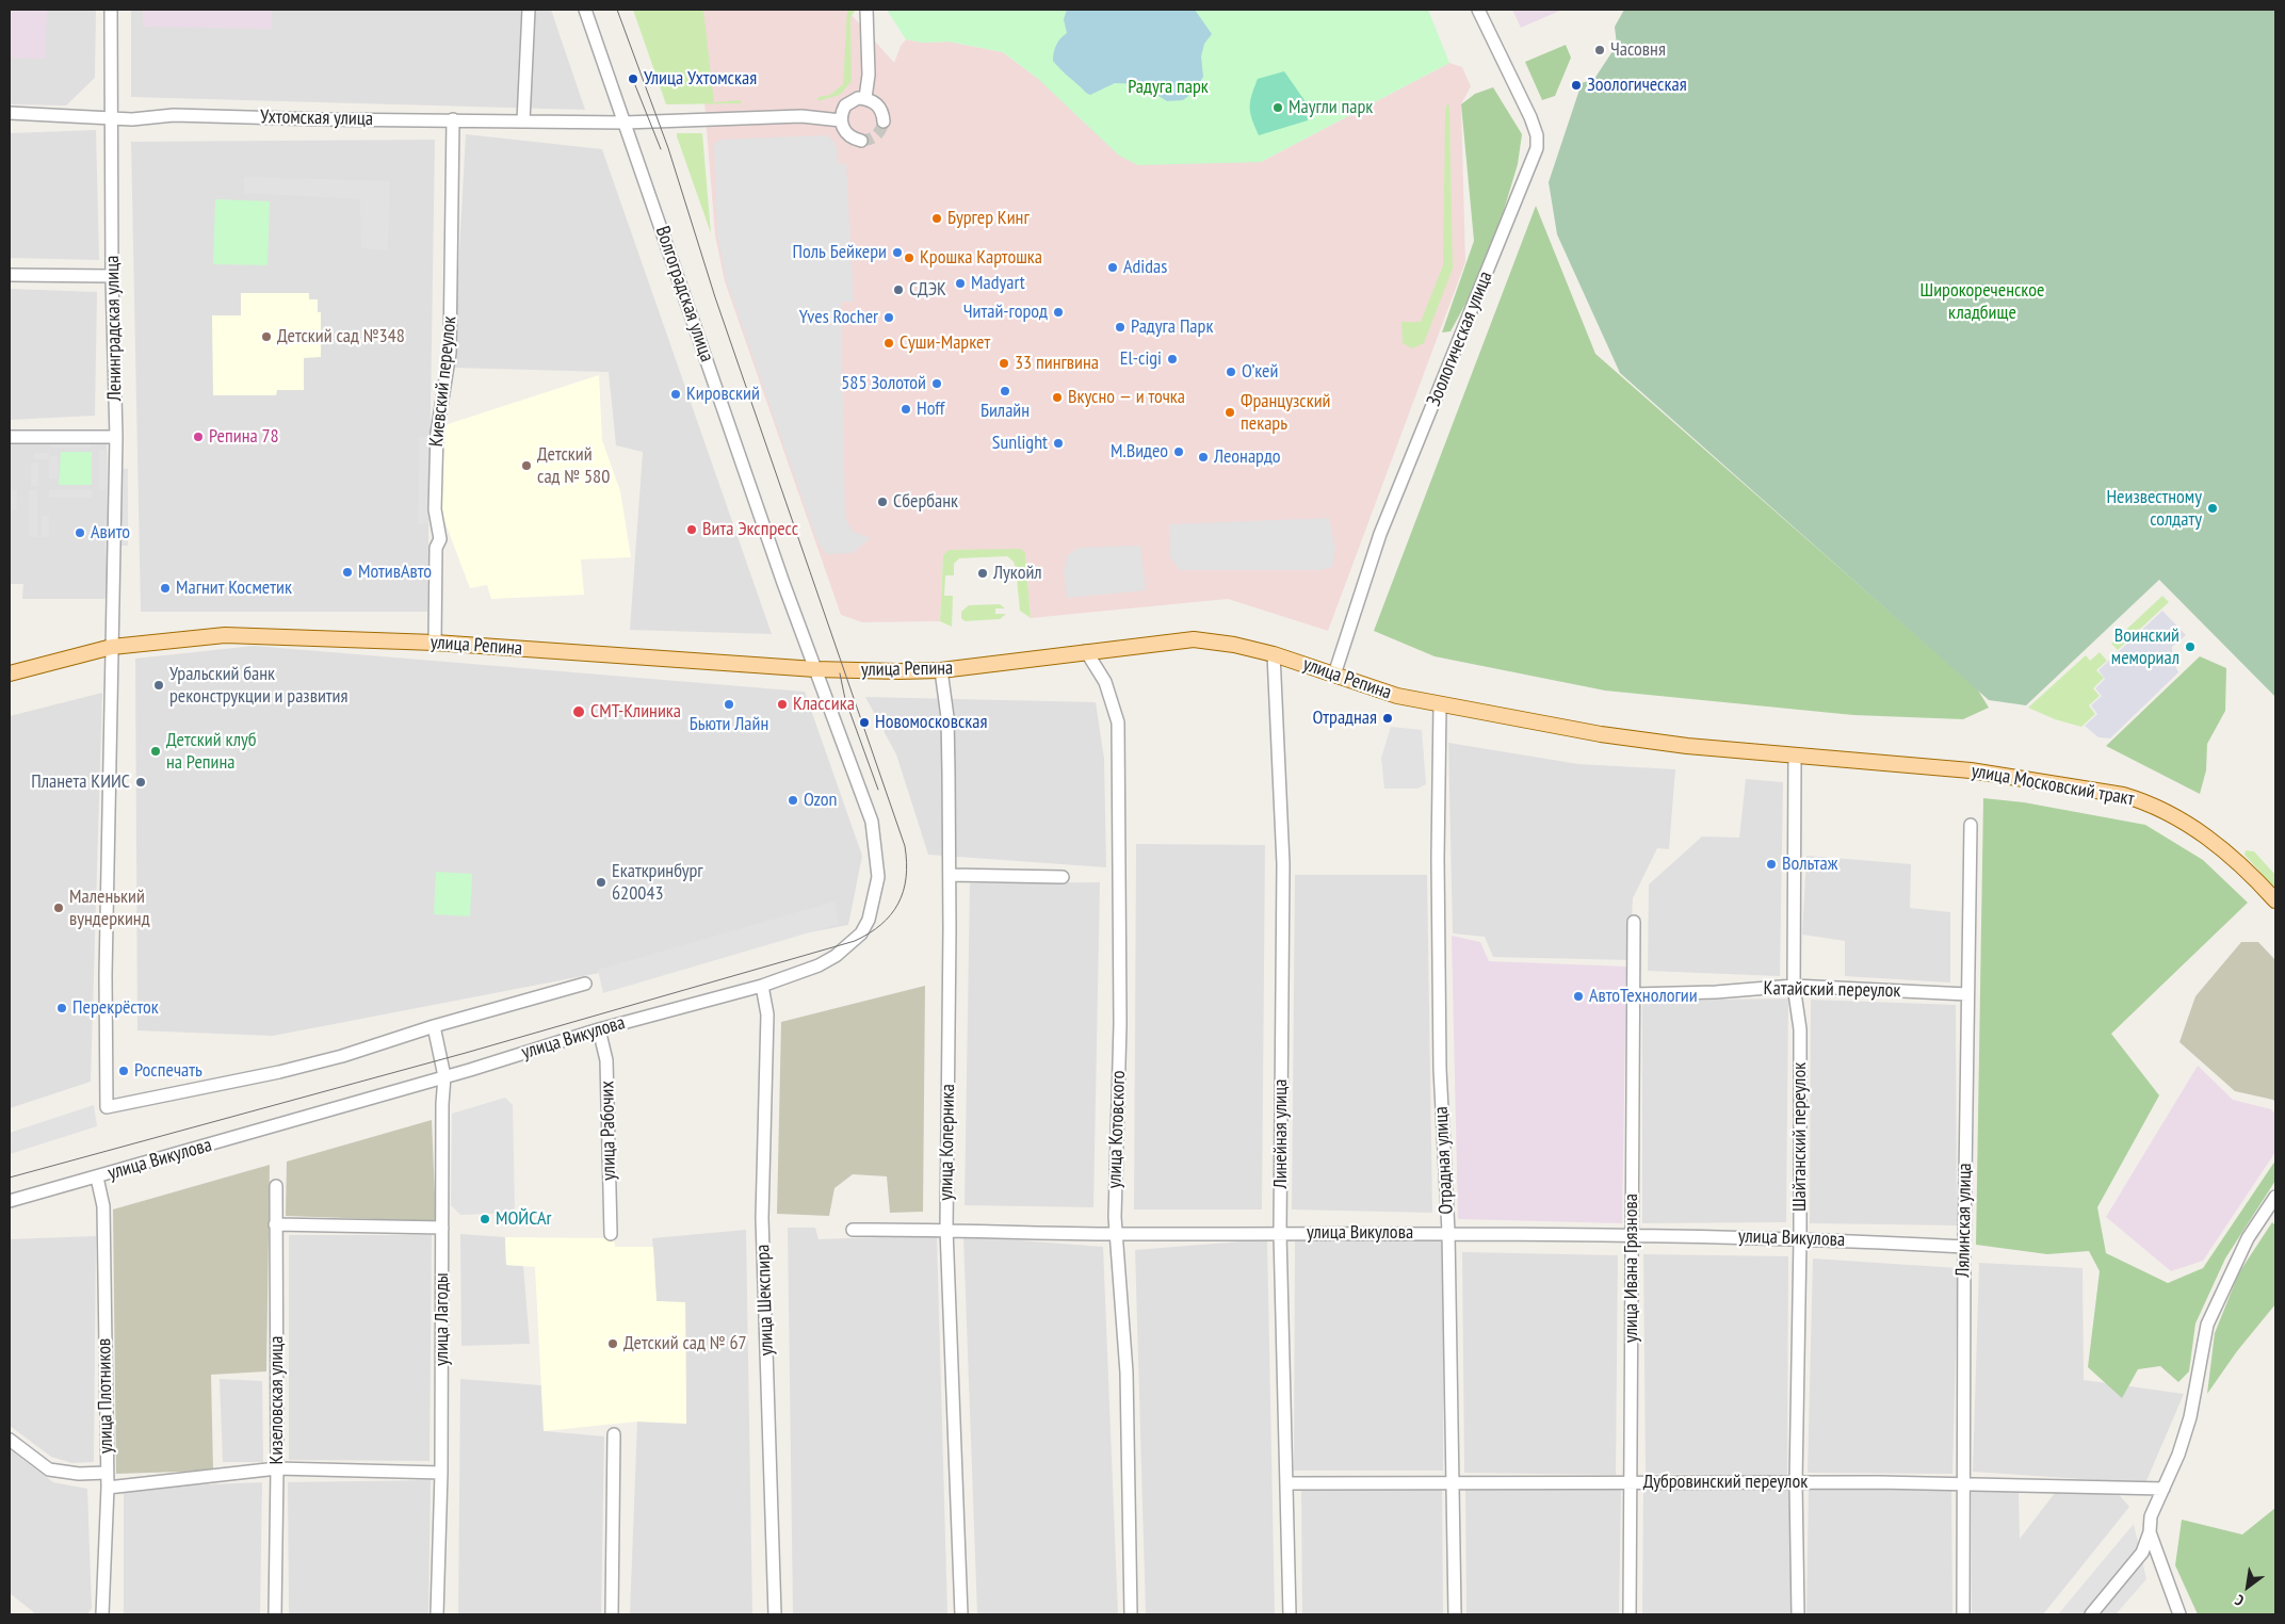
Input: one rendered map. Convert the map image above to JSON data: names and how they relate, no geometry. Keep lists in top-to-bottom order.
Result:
{
  "streets": {
    "main road": ["улица Репина", "улица Московский тракт"],
    "street": [
      "Ухтомская улица",
      "Волгоградская улица",
      "Ленинградская улица",
      "Зоологическая улица",
      "Киевский переулок",
      "Катайский переулок",
      "улица Викулова",
      "улица Котовского",
      "улица Рабочих",
      "Линейная улица",
      "Шайтанский переулок",
      "улица Коперника",
      "Отрадная улица",
      "Лялинская улица",
      "улица Ивана Грязнова",
      "улица Шекспира",
      "улица Лагоды",
      "улица Плотников",
      "Кизеловская улица",
      "Дубровинский переулок"
    ]
  },
  "crossings": [
    ["Ухтомская улица", "Волгоградская улица"],
    ["Ухтомская улица", "Ленинградская улица"],
    ["Ухтомская улица", "Киевский переулок"],
    ["Волгоградская улица", "улица Репина"],
    ["Волгоградская улица", "улица Викулова"],
    ["Ленинградская улица", "улица Репина"],
    ["Ленинградская улица", "улица Лагоды"],
    ["Зоологическая улица", "улица Репина"],
    ["Киевский переулок", "улица Репина"],
    ["улица Репина", "улица Московский тракт"],
    ["улица Репина", "улица Викулова"],
    ["улица Репина", "улица Котовского"],
    ["улица Репина", "Линейная улица"],
    ["улица Репина", "Шайтанский переулок"],
    ["улица Репина", "улица Коперника"],
    ["улица Репина", "Отрадная улица"],
    ["улица Московский тракт", "Шайтанский переулок"],
    ["Катайский переулок", "Шайтанский переулок"],
    ["Катайский переулок", "Лялинская улица"],
    ["Катайский переулок", "улица Ивана Грязнова"],
    ["улица Викулова", "улица Котовского"],
    ["улица Викулова", "улица Рабочих"],
    ["улица Викулова", "Линейная улица"],
    ["улица Викулова", "Шайтанский переулок"],
    ["улица Викулова", "улица Коперника"],
    ["улица Викулова", "Отрадная улица"],
    ["улица Викулова", "Лялинская улица"],
    ["улица Викулова", "улица Ивана Грязнова"],
    ["улица Викулова", "улица Шекспира"],
    ["улица Викулова", "улица Лагоды"],
    ["улица Викулова", "улица Плотников"],
    ["Линейная улица", "Дубровинский переулок"],
    ["Шайтанский переулок", "Дубровинский переулок"],
    ["Отрадная улица", "Дубровинский переулок"],
    ["Лялинская улица", "Дубровинский переулок"],
    ["улица Ивана Грязнова", "Дубровинский переулок"]
  ],
  "parks": ["Радуга парк", "Широкореченское кладбище"],
  "places": [
    "Часовня",
    "Улица Ухтомская",
    "Зоологическая",
    "Маугли парк",
    "Бургер Кинг",
    "Поль Бейкери",
    "Крошка Картошка",
    "Adidas",
    "Madyart",
    "СДЭК",
    "Читай-город",
    "Yves Rocher",
    "Радуга Парк",
    "Детский сад №348",
    "Суши-Маркет",
    "El-cigi",
    "33 пингвина",
    "О’кей",
    "585 Золотой",
    "Билайн",
    "Кировский",
    "Вкусно — и точка",
    "Hoff",
    "Французский пекарь",
    "Репина 78",
    "Sunlight",
    "М.Видео",
    "Леонардо",
    "Детский сад № 580",
    "Сбербанк",
    "Неизвестному солдату",
    "Вита Экспресс",
    "Авито",
    "МотивАвто",
    "Лукойл",
    "Магнит Косметик",
    "Воинский мемориал",
    "Уральский банк реконструкции и развития",
    "Бьюти Лайн",
    "Классика",
    "СМТ-Клиника",
    "Отрадная",
    "Новомосковская",
    "Детский клуб на Репина",
    "Планета КИИС",
    "Ozon",
    "Вольтаж",
    "Екаткринбург 620043",
    "Маленький вундеркинд",
    "АвтоТехнологии",
    "Перекрёсток",
    "Роспечать",
    "МОЙCAr",
    "Детский сад № 67"
  ],
  "north": "bottom left"
}
